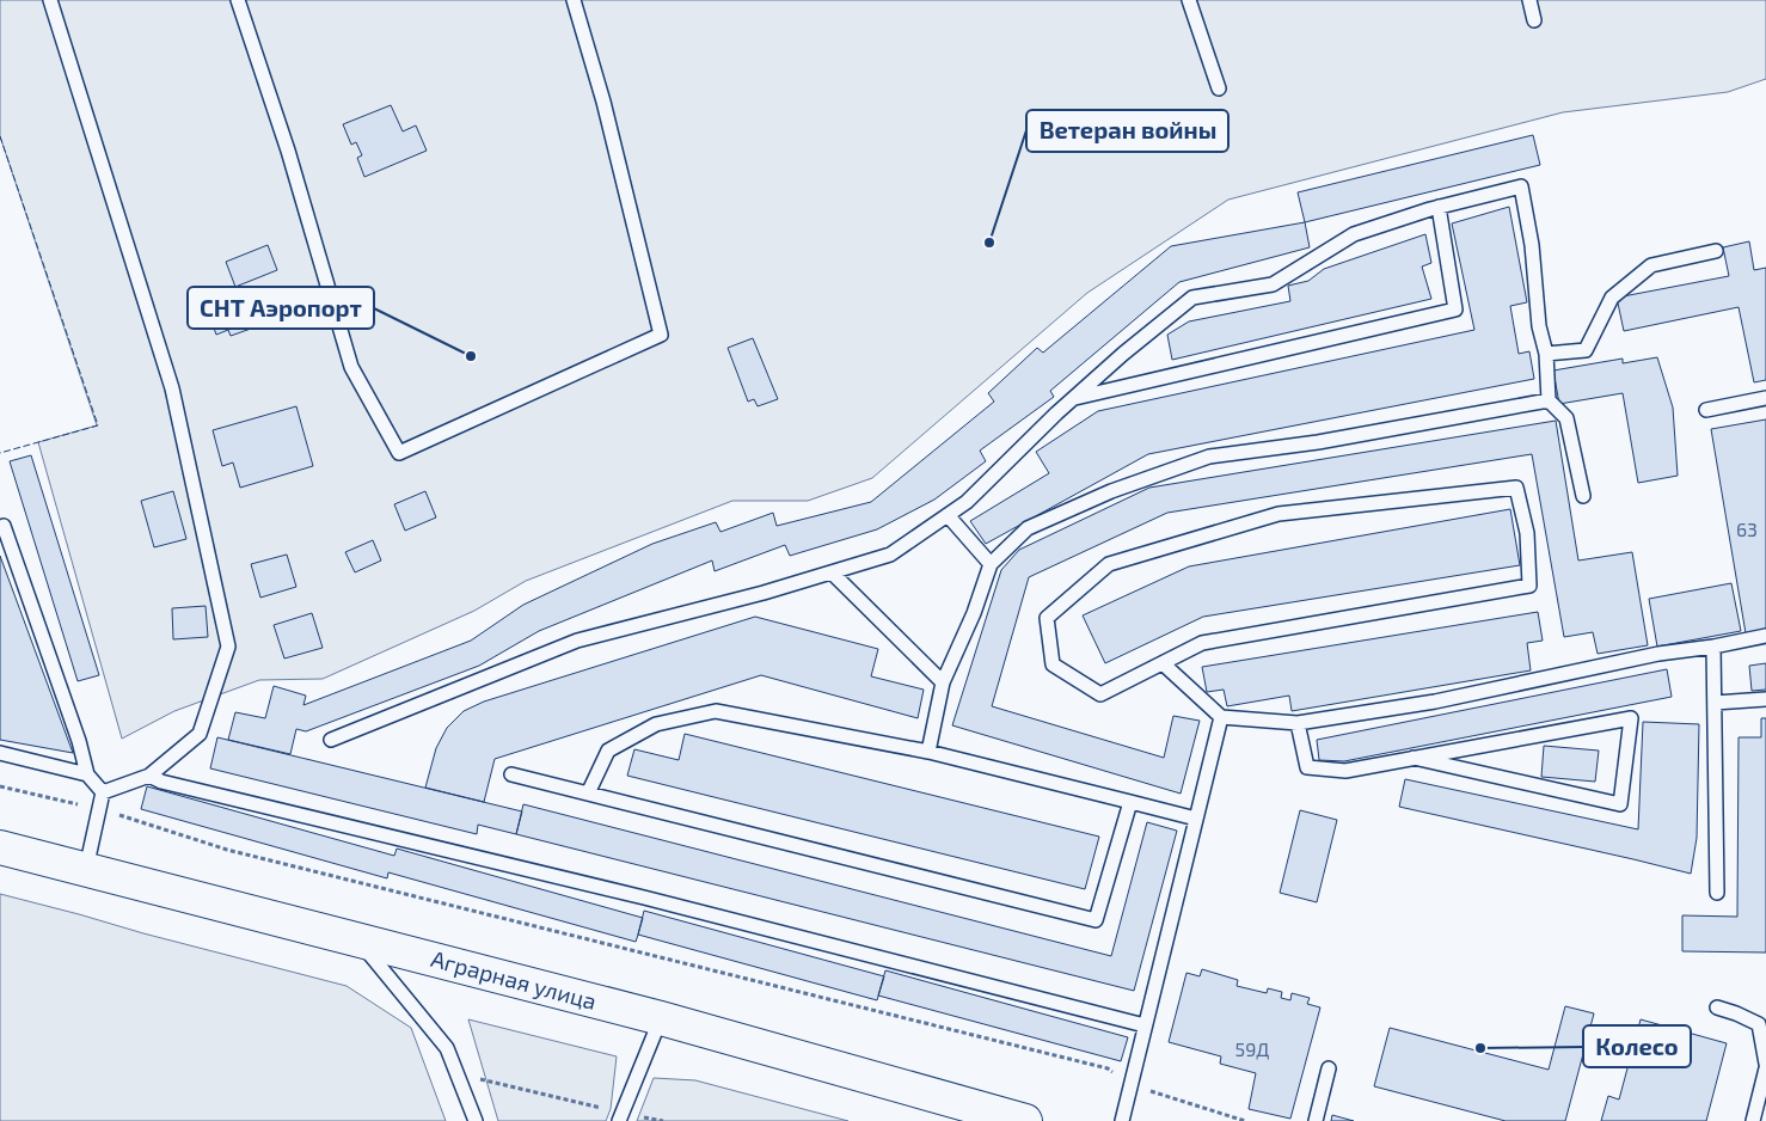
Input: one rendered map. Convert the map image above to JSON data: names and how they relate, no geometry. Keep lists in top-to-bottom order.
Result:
{
  "streets": {
    "street": ["Аграрная улица"]
  },
  "places": ["Ветеран войны", "СНТ Аэропорт", "Колесо"],
  "house_numbers": ["63", "59Д"]
}
